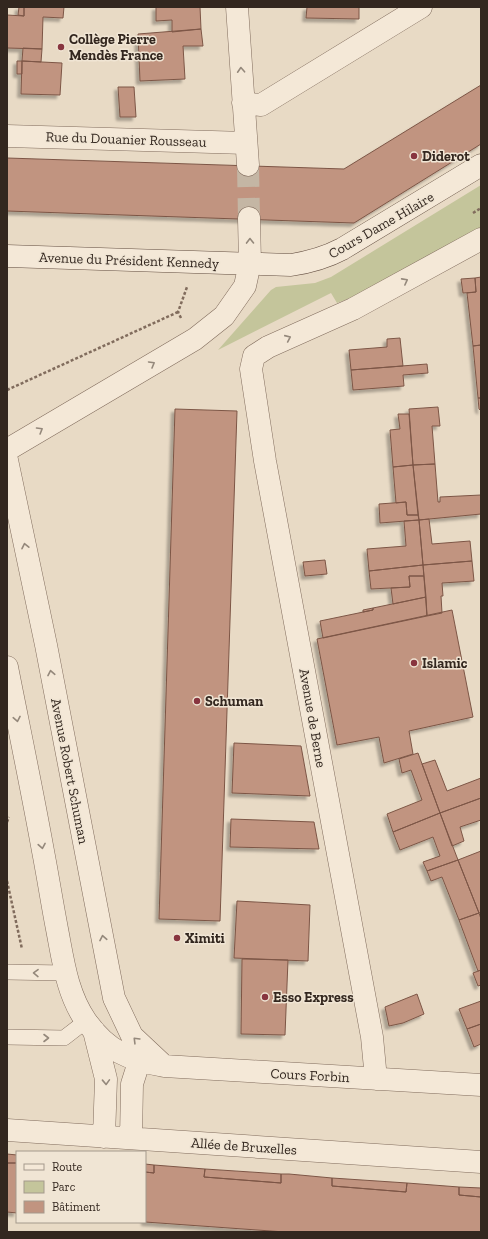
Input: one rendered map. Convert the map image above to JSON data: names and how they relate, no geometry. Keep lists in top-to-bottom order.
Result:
{
  "streets": {
    "street": [
      "Rue du Douanier Rousseau",
      "Cours Dame Hilaire",
      "Avenue du Président Kennedy",
      "Avenue de Berne",
      "Avenue Robert Schuman",
      "Cours Forbin",
      "Allée de Bruxelles"
    ]
  },
  "crossings": [
    ["Cours Dame Hilaire", "Avenue du Président Kennedy"],
    ["Avenue de Berne", "Cours Forbin"],
    ["Avenue Robert Schuman", "Cours Forbin"]
  ],
  "one_way": ["Avenue de Berne"],
  "places": [
    "Collège Pierre Mendès France",
    "Diderot",
    "Islamic",
    "Schuman",
    "Ximiti",
    "Esso Express"
  ],
  "legend": ["Route", "Parc", "Bâtiment"]
}
